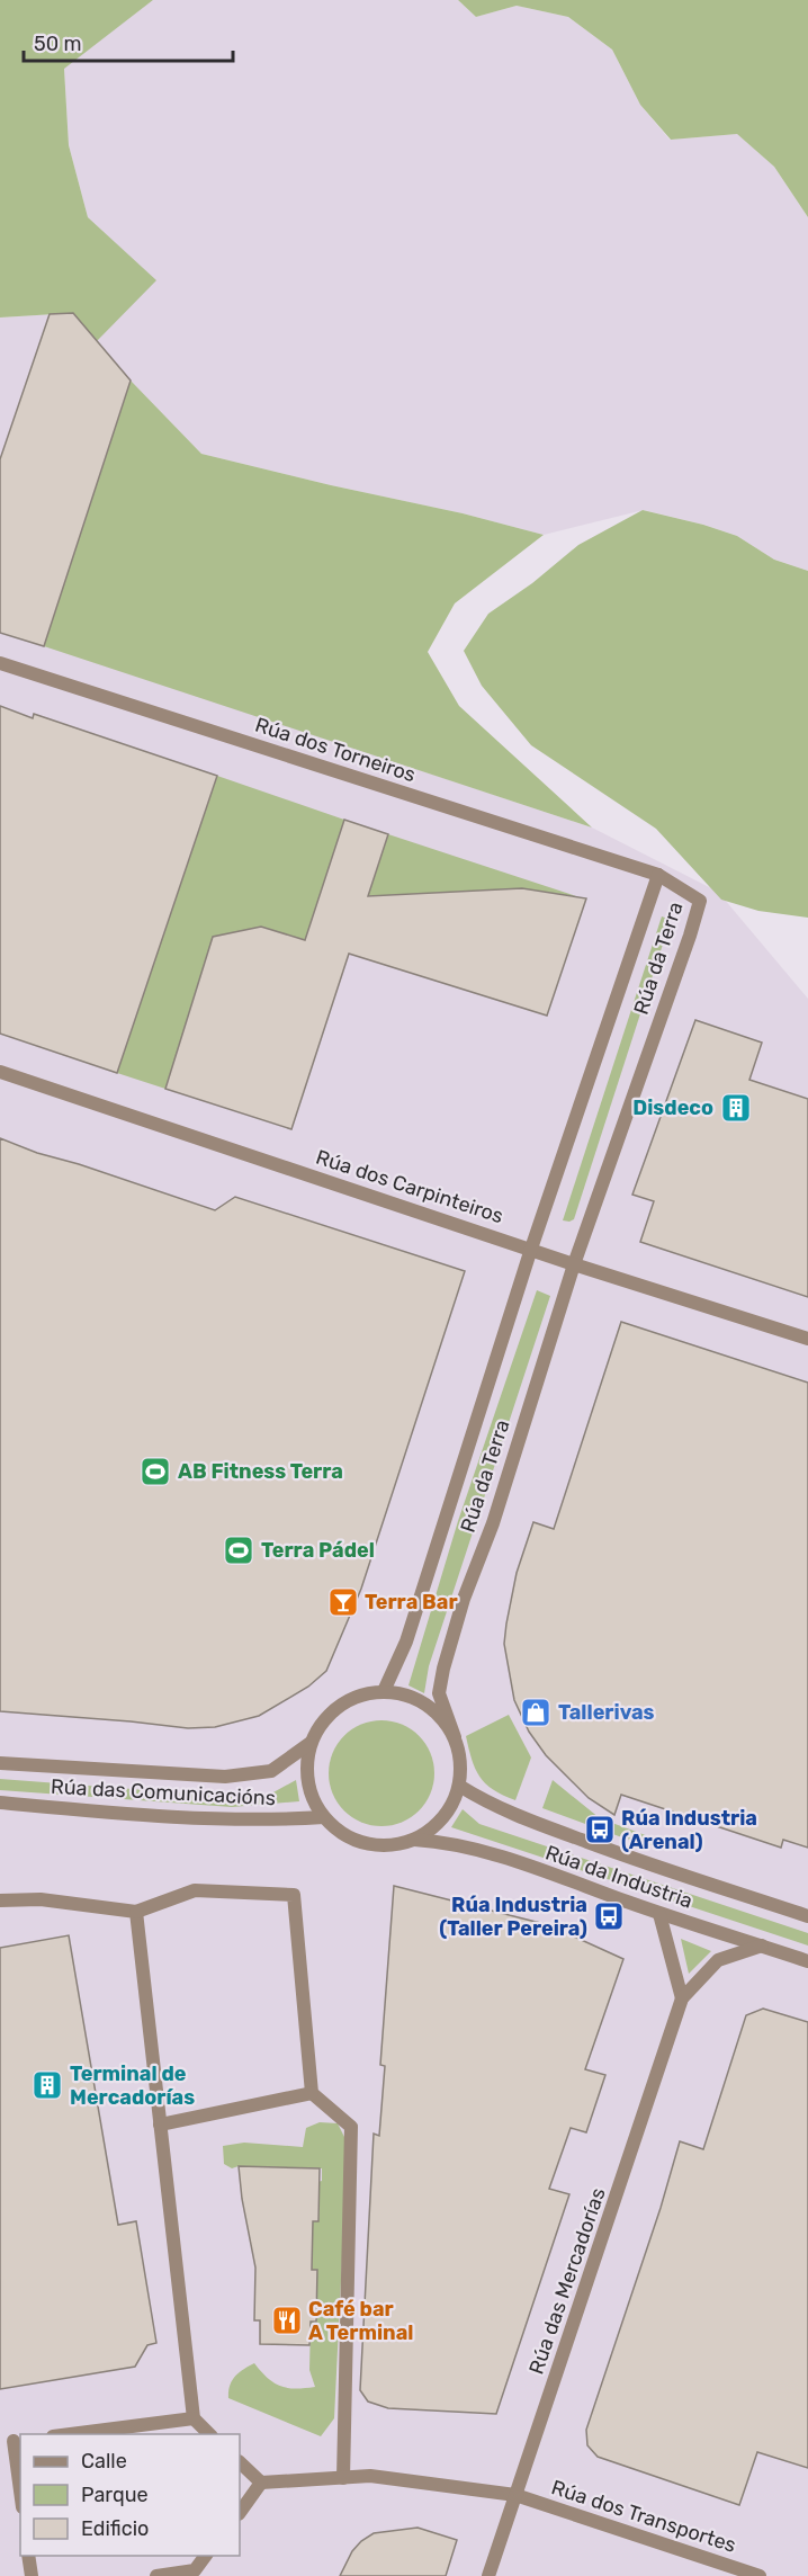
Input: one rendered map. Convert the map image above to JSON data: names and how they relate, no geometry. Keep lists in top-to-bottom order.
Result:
{
  "streets": {
    "street": [
      "Rúa dos Torneiros",
      "Rúa da Terra",
      "Rúa dos Carpinteiros",
      "Rúa das Comunicacións",
      "Rúa da Industria",
      "Rúa das Mercadorías",
      "Rúa dos Transportes"
    ]
  },
  "crossings": [
    ["Rúa dos Torneiros", "Rúa da Terra"],
    ["Rúa da Terra", "Rúa dos Carpinteiros"],
    ["Rúa da Terra", "Rúa das Comunicacións"],
    ["Rúa da Terra", "Rúa da Industria"],
    ["Rúa das Comunicacións", "Rúa da Industria"],
    ["Rúa da Industria", "Rúa das Mercadorías"],
    ["Rúa das Mercadorías", "Rúa dos Transportes"]
  ],
  "places": {
    "building": ["Disdeco", "Terminal de Mercadorías"],
    "sports": ["AB Fitness Terra", "Terra Pádel"],
    "bar": ["Terra Bar"],
    "shop": ["Tallerivas"],
    "bus stop": ["Rúa Industria (Arenal)", "Rúa Industria (Taller Pereira)"],
    "restaurant": ["Café bar A Terminal"]
  },
  "legend": ["Calle", "Parque", "Edificio"],
  "scale_bar": "50 m"
}
